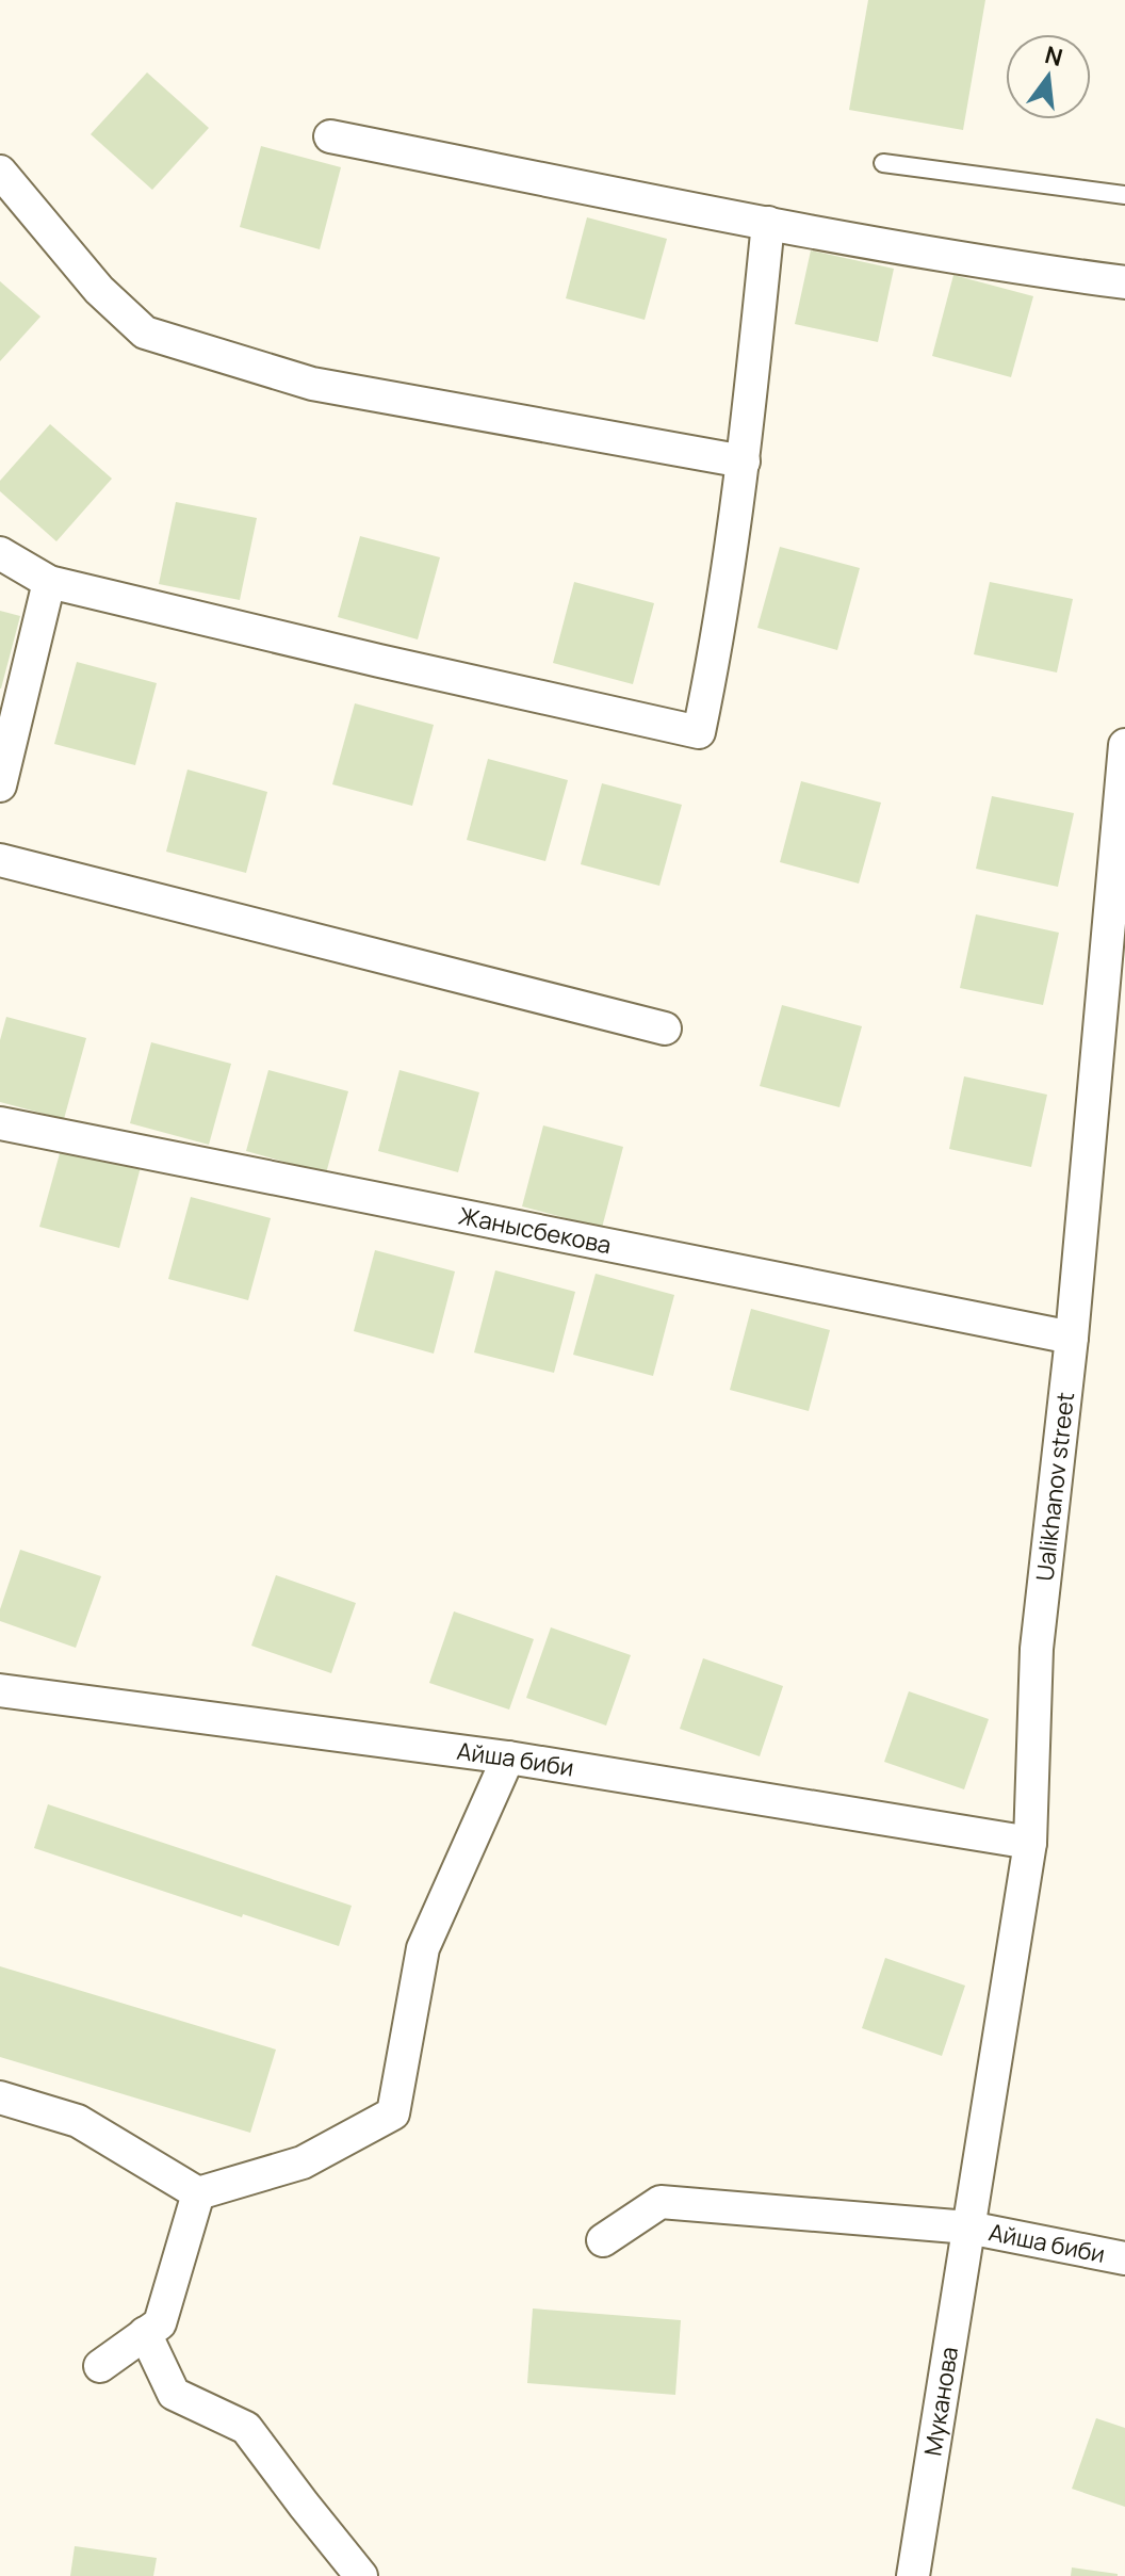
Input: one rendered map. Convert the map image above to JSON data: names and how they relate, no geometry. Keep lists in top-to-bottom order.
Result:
{
  "streets": {
    "street": [
      "Жанысбекова",
      "Ualikhanov street",
      "Айша биби",
      "Муканова"
    ]
  },
  "crossings": [
    ["Жанысбекова", "Ualikhanov street"],
    ["Ualikhanov street", "Айша биби"],
    ["Ualikhanov street", "Муканова"],
    ["Айша биби", "Муканова"]
  ],
  "north": "top"
}
